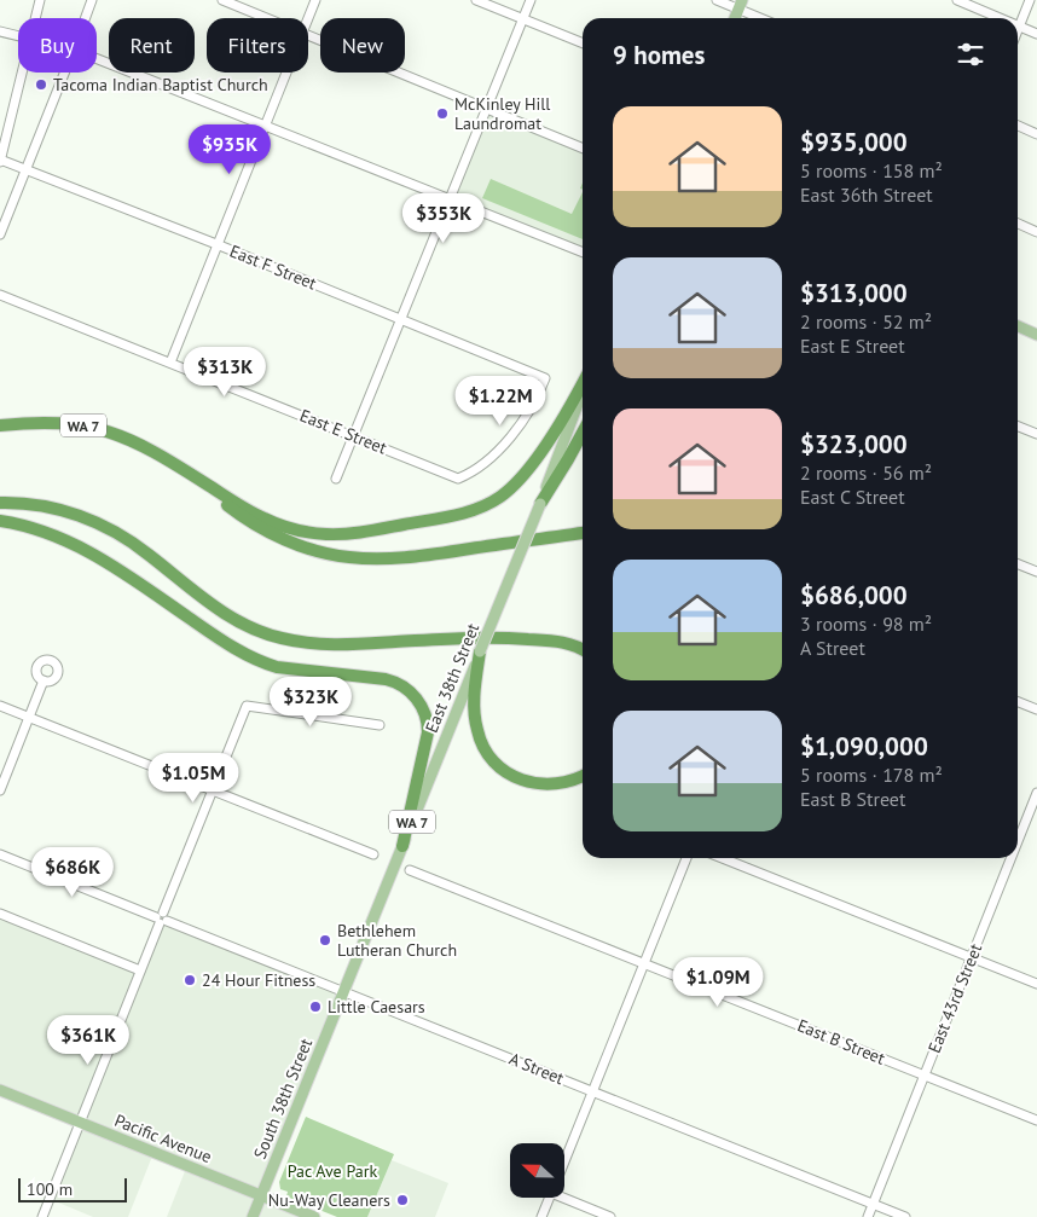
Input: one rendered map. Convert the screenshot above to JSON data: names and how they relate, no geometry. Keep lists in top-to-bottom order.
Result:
{
  "streets": {
    "highway": ["WA 7"],
    "main road": ["East 38th Street", "South 38th Street", "Pacific Avenue"],
    "street": [
      "East F Street",
      "East E Street",
      "East 43rd Street",
      "East B Street",
      "A Street"
    ]
  },
  "crossings": [
    ["East F Street", "East E Street"],
    ["WA 7", "East 38th Street"],
    ["East 38th Street", "A Street"],
    ["East 38th Street", "South 38th Street"],
    ["East 43rd Street", "East B Street"],
    ["East 43rd Street", "A Street"],
    ["A Street", "South 38th Street"],
    ["South 38th Street", "Pacific Avenue"]
  ],
  "parks": ["Pac Ave Park"],
  "places": [
    "Tacoma Indian Baptist Church",
    "McKinley Hill Laundromat",
    "Bethlehem Lutheran Church",
    "24 Hour Fitness",
    "Little Caesars",
    "Nu-Way Cleaners"
  ],
  "scale_bar": "100 m",
  "north": "left",
  "page": {
    "chip": [
      "Buy",
      "Rent",
      "Filters",
      "New"
    ],
    "heading": "9 homes",
    "list": [
      {
        "name": "$935,000",
        "note": "5 rooms · 158 m² · East 36th Street"
      },
      {
        "name": "$313,000",
        "note": "2 rooms · 52 m² · East E Street"
      },
      {
        "name": "$323,000",
        "note": "2 rooms · 56 m² · East C Street"
      },
      {
        "name": "$686,000",
        "note": "3 rooms · 98 m² · A Street"
      },
      {
        "name": "$1,090,000",
        "note": "5 rooms · 178 m² · East B Street"
      }
    ],
    "price": [
      "$935K",
      "$353K",
      "$313K",
      "$1.22M",
      "$323K",
      "$1.05M",
      "$686K",
      "$1.09M",
      "$361K"
    ],
    "scale": "100 m"
  }
}
